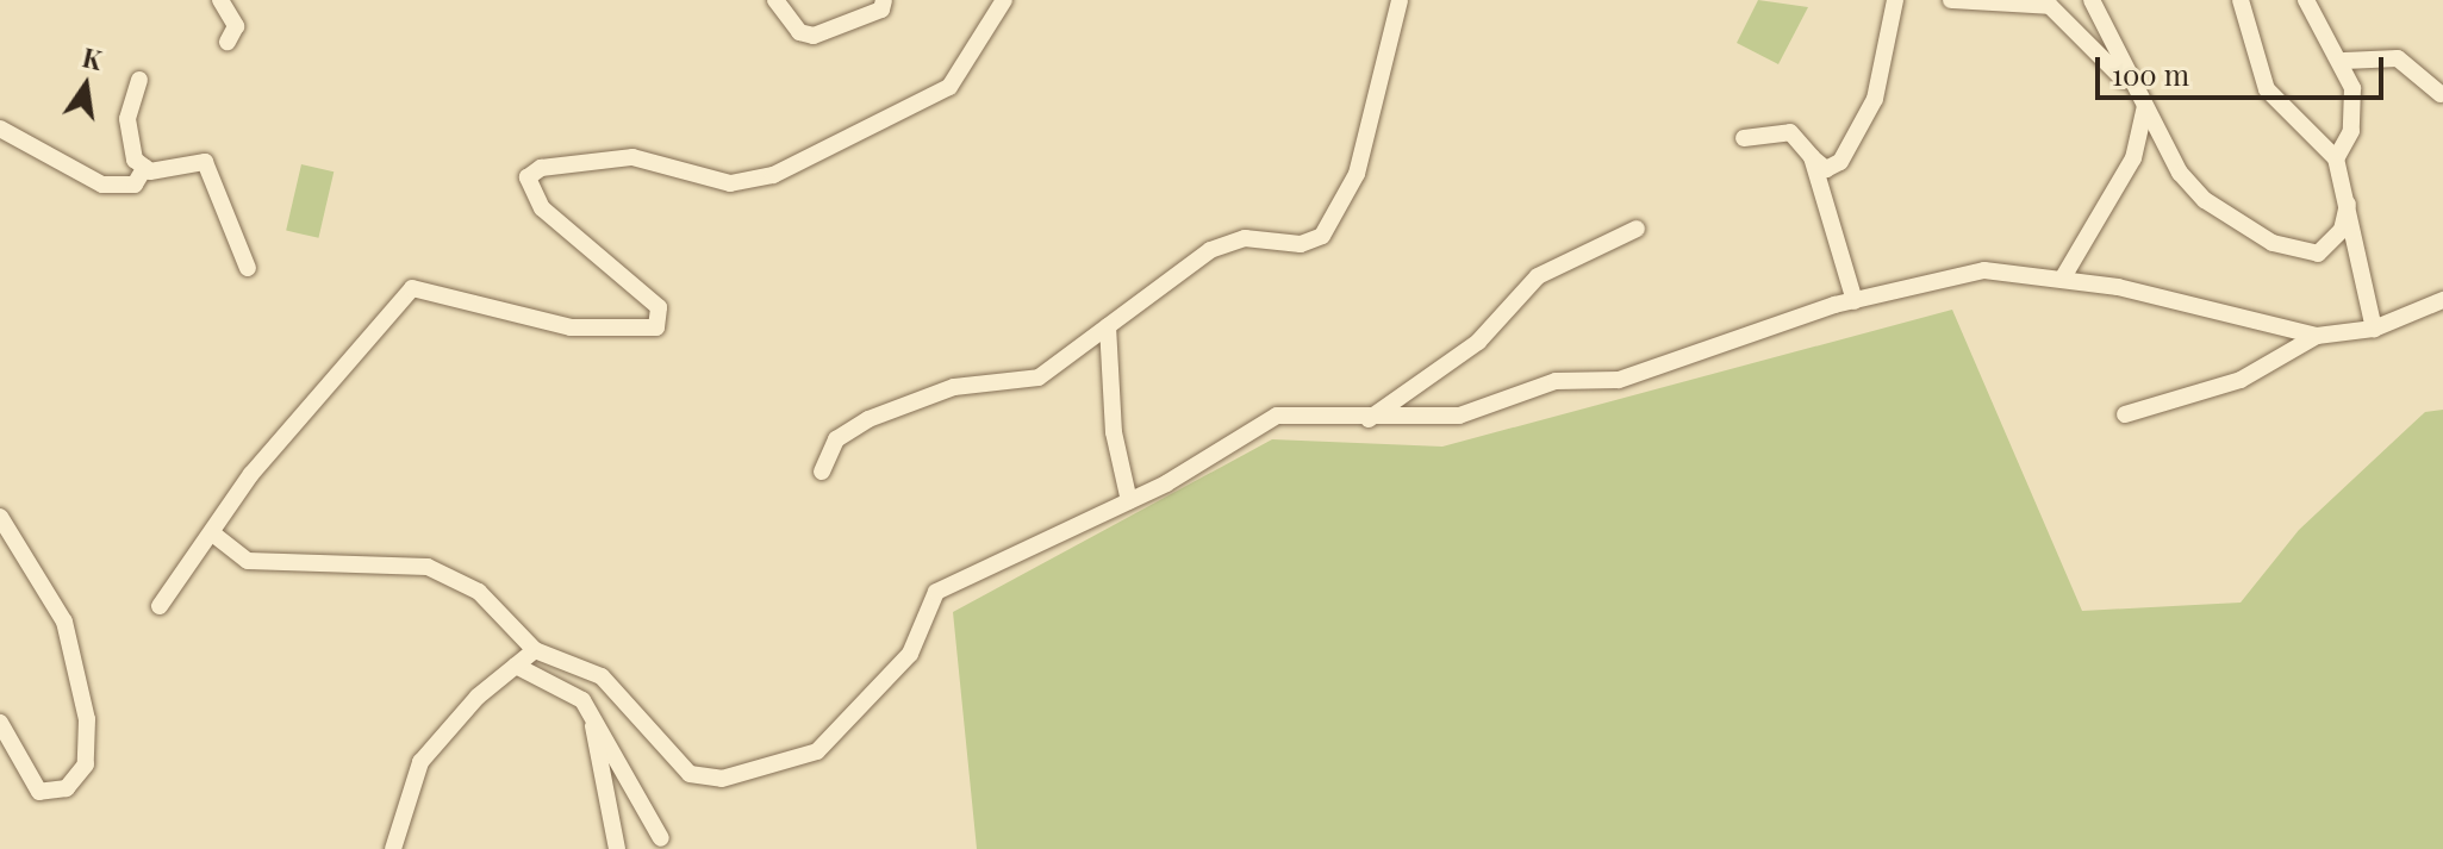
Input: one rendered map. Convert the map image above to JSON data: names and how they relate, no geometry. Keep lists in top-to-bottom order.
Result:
{
  "scale_bar": "100 m",
  "north": "top"
}
